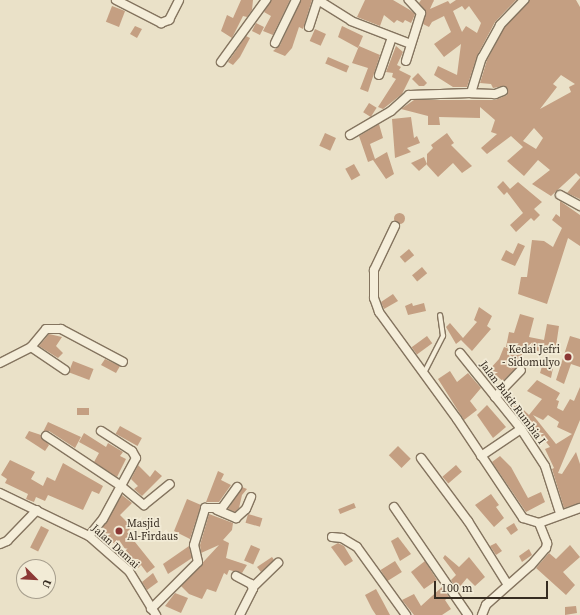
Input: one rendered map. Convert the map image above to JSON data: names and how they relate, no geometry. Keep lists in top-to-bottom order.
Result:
{
  "streets": {
    "street": ["Jalan Bukit Rumbia I", "Jalan Damai"]
  },
  "places": ["Kedai Jefri - Sidomulyo", "Masjid Al-Firdaus"],
  "scale_bar": "100 m",
  "north": "bottom right"
}
